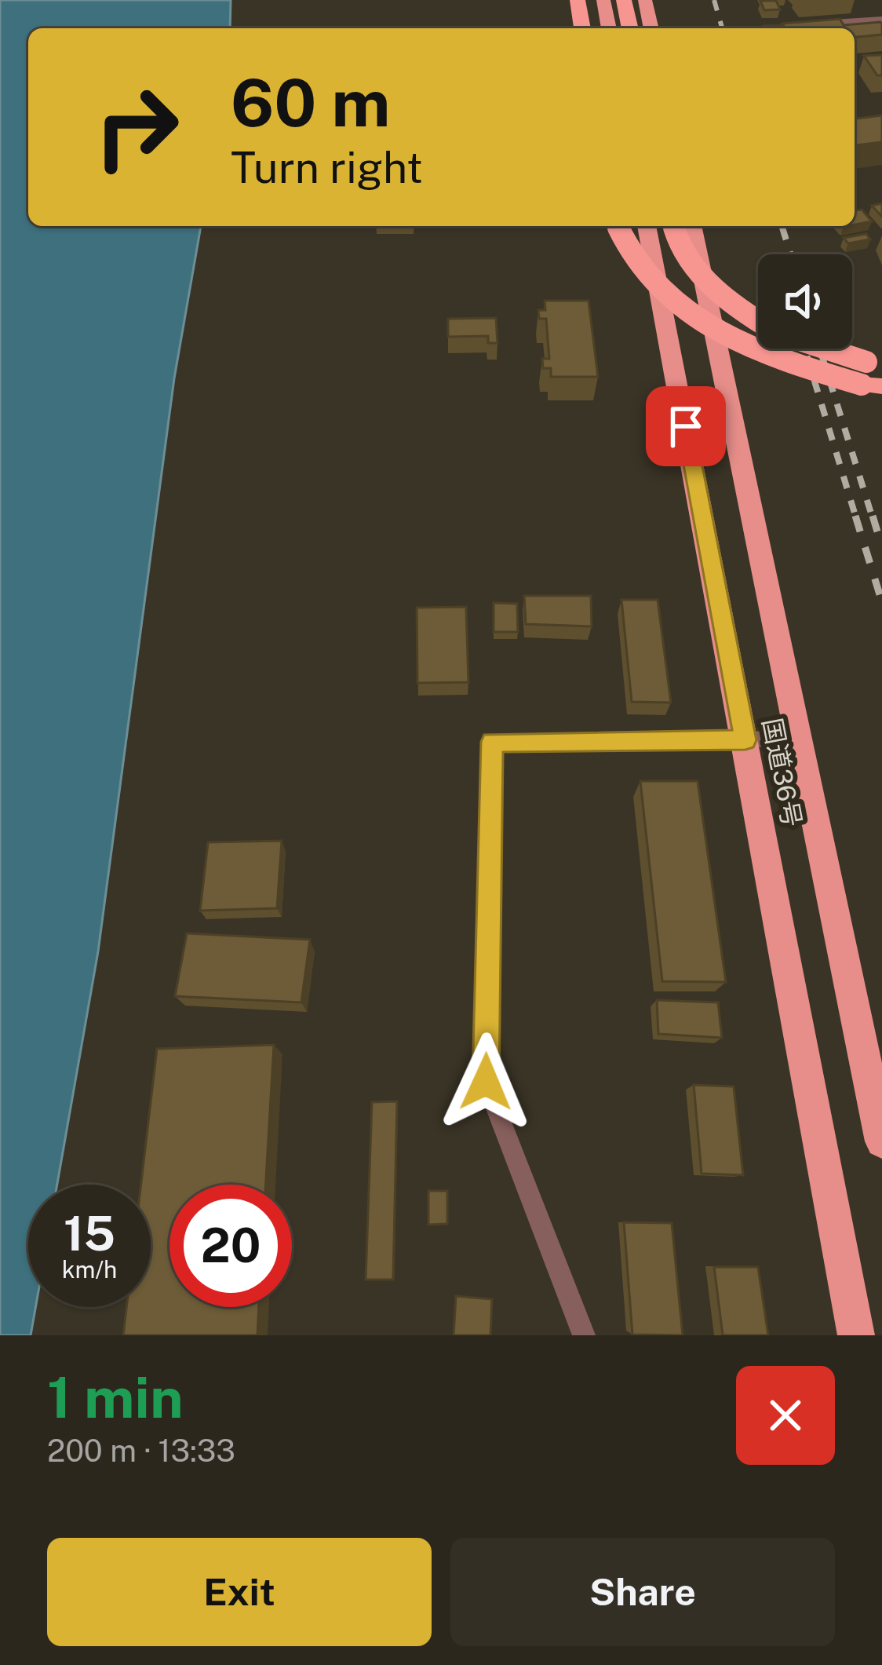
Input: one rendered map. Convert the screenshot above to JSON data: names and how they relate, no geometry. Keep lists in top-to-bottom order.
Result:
{
  "streets": {
    "highway": ["国道36号"]
  },
  "page": {
    "turn": ["60 m", "Turn right"],
    "speed": "15 km/h",
    "limit": "20",
    "heading": ["1 min", "200 m · 13:33"],
    "buttons": ["Exit", "Share"]
  }
}
